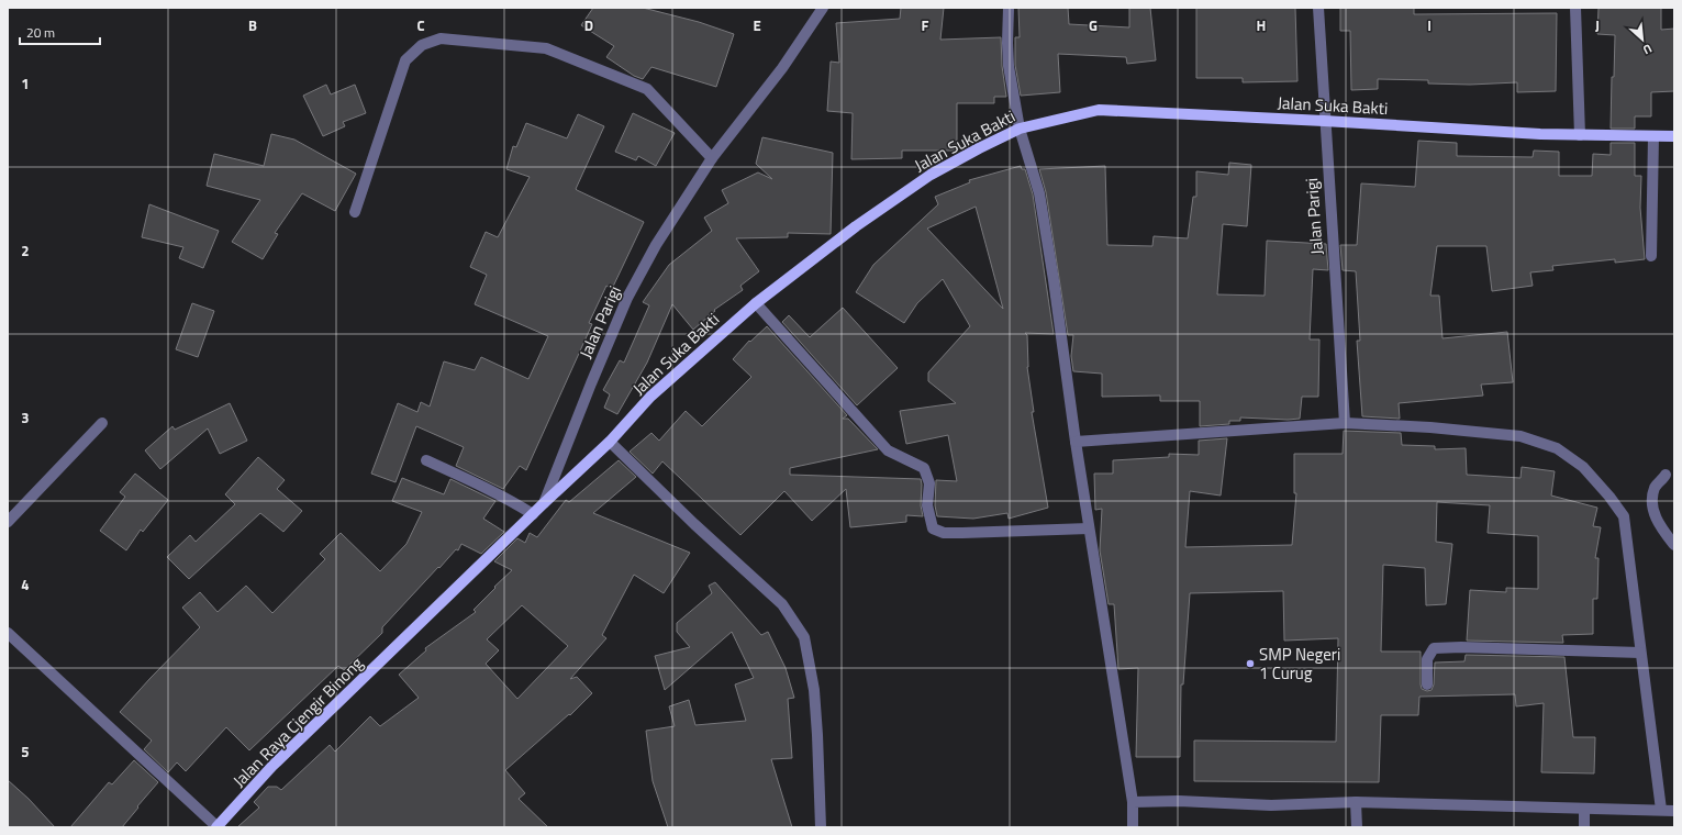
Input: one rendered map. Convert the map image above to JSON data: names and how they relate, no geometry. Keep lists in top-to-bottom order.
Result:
{
  "streets": {
    "main road": ["Jalan Suka Bakti", "Jalan Parigi", "Jalan Raya Cjengir Binong"]
  },
  "crossings": [
    ["Jalan Suka Bakti", "Jalan Parigi"],
    ["Jalan Parigi", "Jalan Raya Cjengir Binong"]
  ],
  "places": ["SMP Negeri 1 Curug"],
  "scale_bar": "20 m",
  "north": "bottom right",
  "grid": {
    "columns": [
      "B",
      "C",
      "D",
      "E",
      "F",
      "G",
      "H",
      "I",
      "J"
    ],
    "rows": [
      "1",
      "2",
      "3",
      "4",
      "5"
    ]
  }
}
